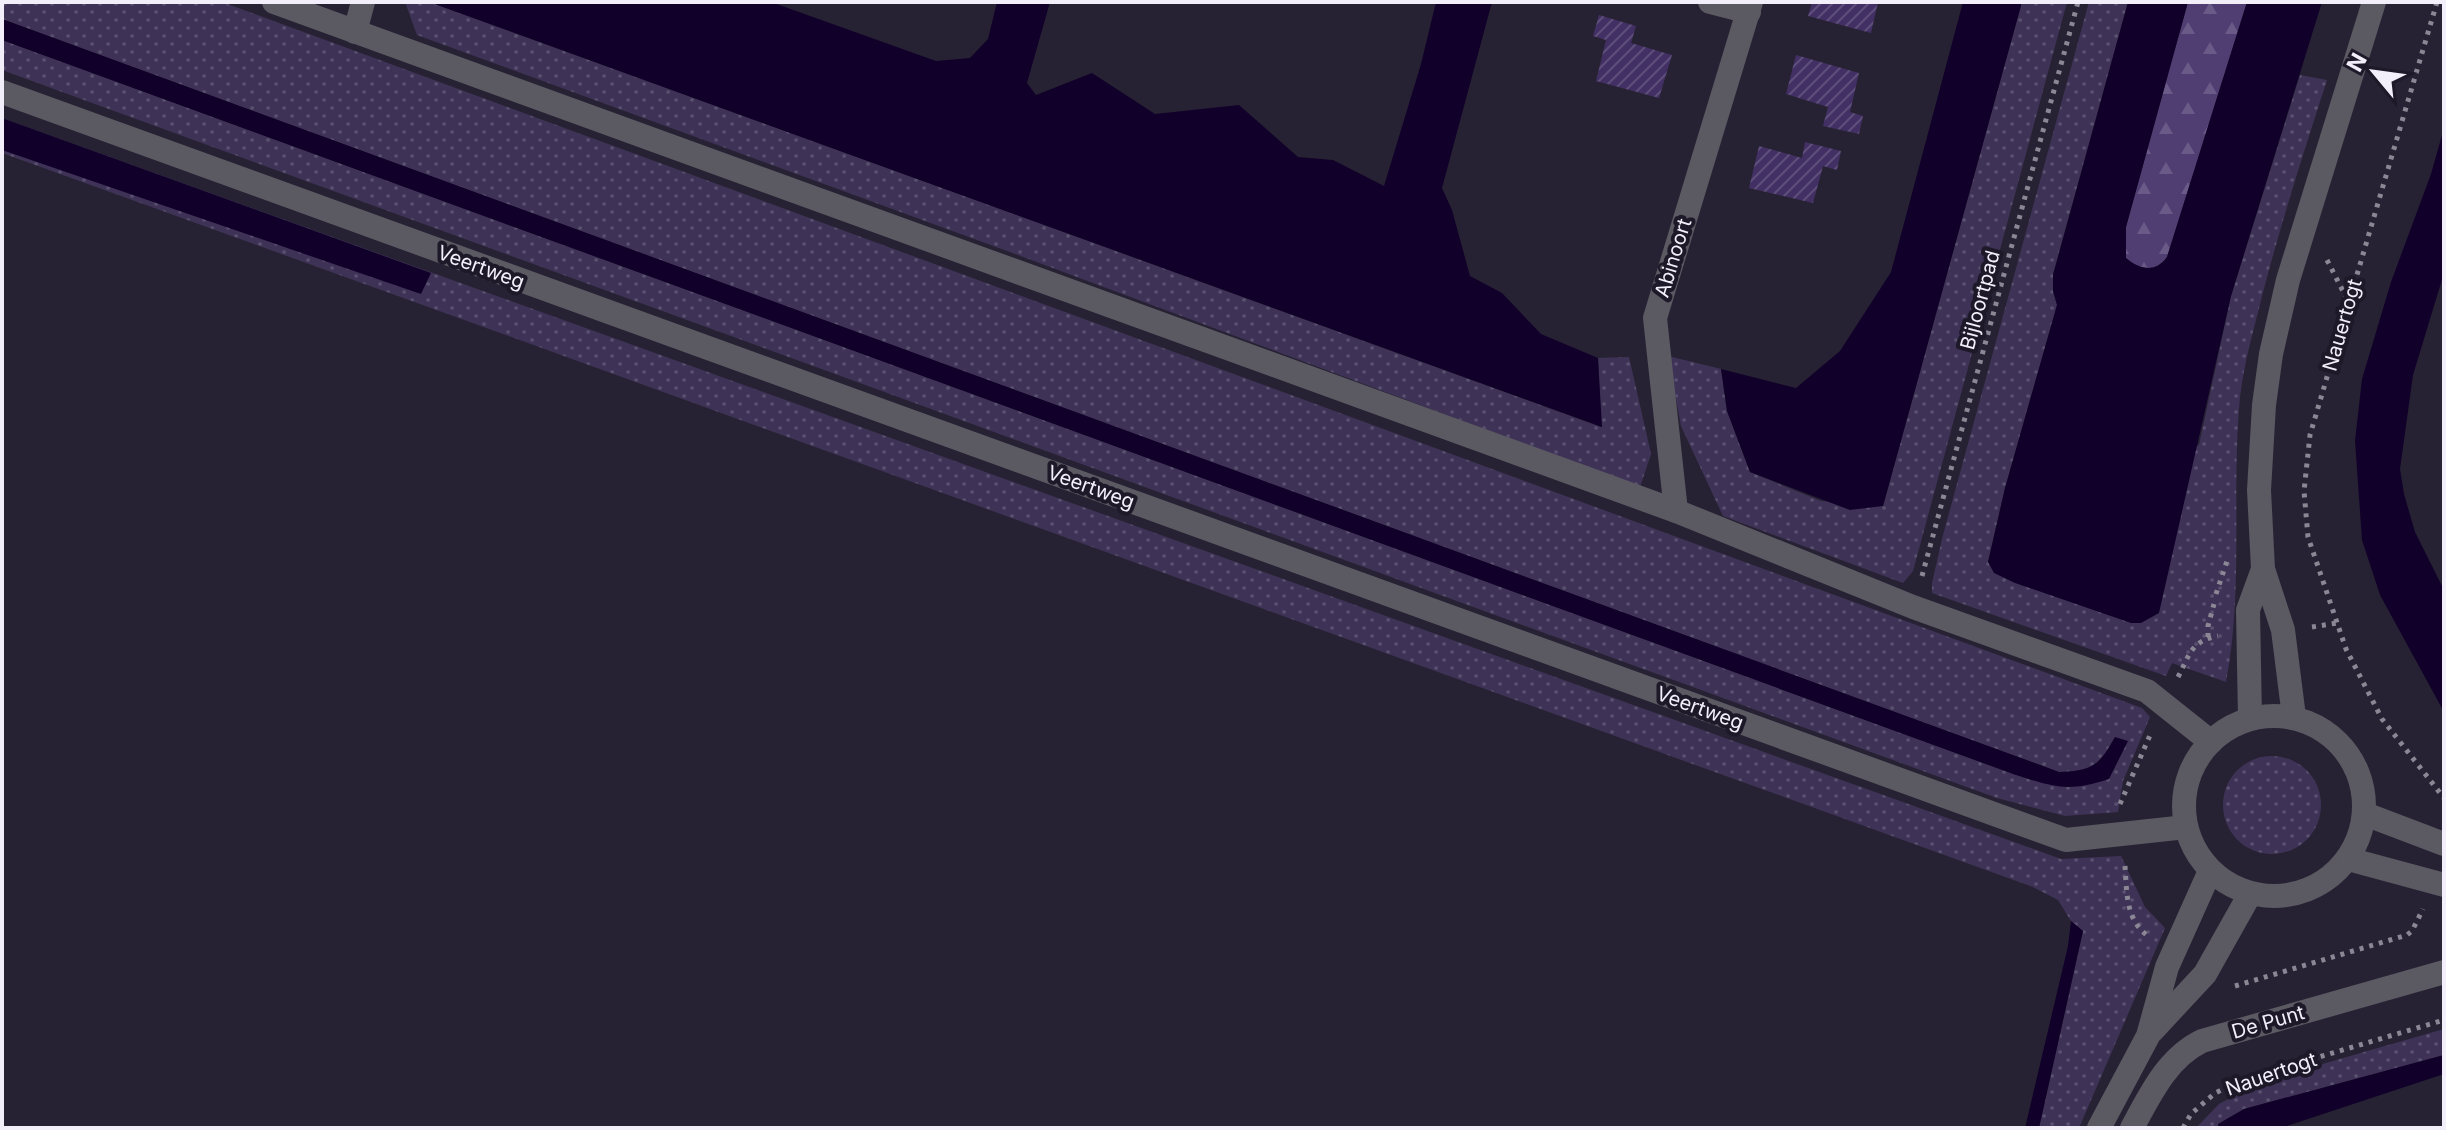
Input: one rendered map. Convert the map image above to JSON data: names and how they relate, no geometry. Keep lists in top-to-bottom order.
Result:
{
  "streets": {
    "street": ["Abinoort", "Veertweg", "De Punt"],
    "path": ["Bijloortpad", "Nauertogt"]
  },
  "north": "top left"
}
